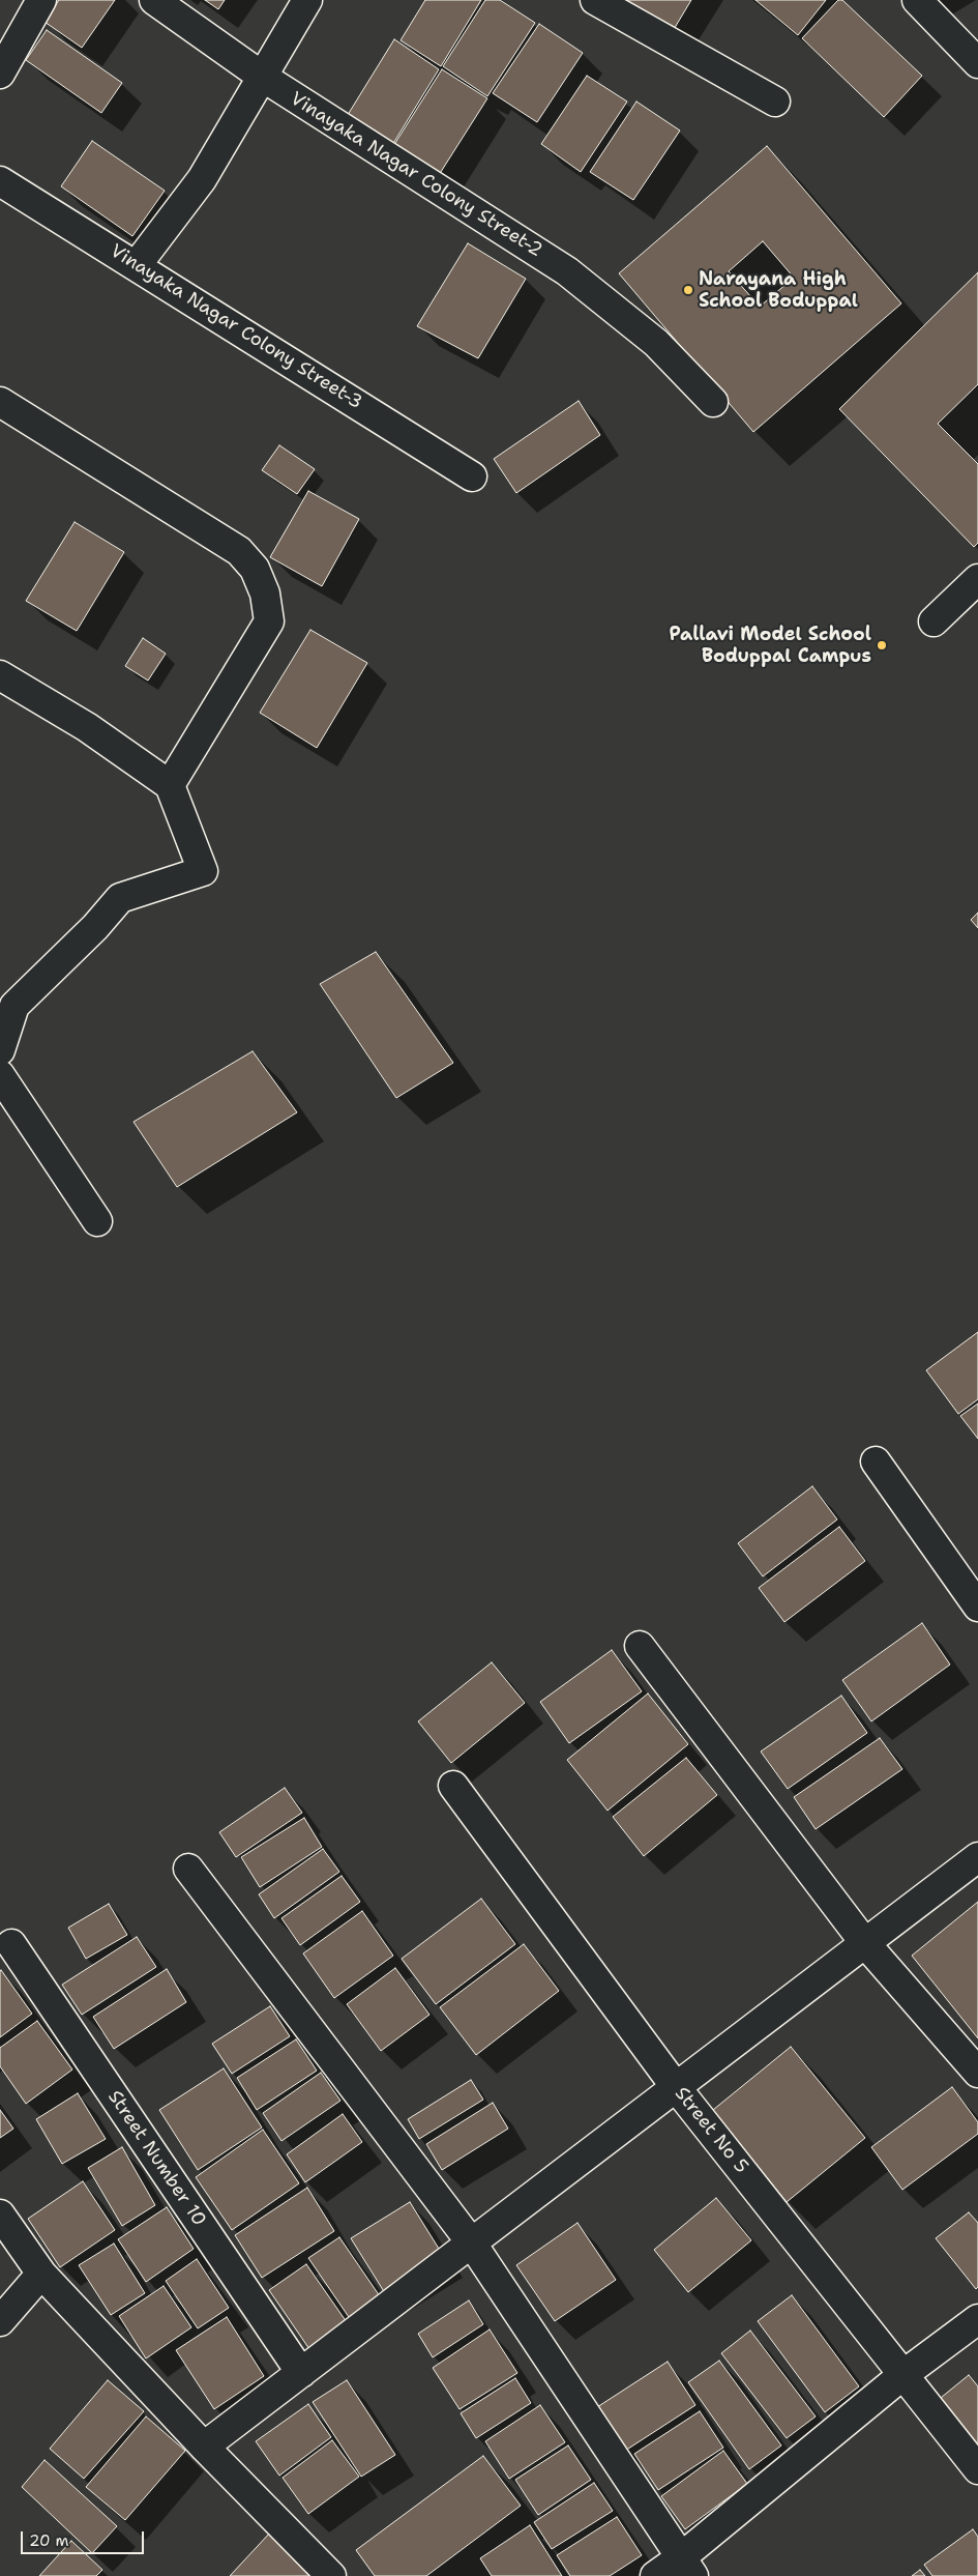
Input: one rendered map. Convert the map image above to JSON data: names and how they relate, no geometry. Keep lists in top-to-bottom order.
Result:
{
  "streets": {
    "street": [
      "Vinayaka Nagar Colony Street-2",
      "Vinayaka Nagar Colony Street-3",
      "Street No 5",
      "Street Number 10"
    ]
  },
  "places": ["Narayana High School Boduppal", "Pallavi Model School Boduppal Campus"],
  "scale_bar": "20 m"
}
